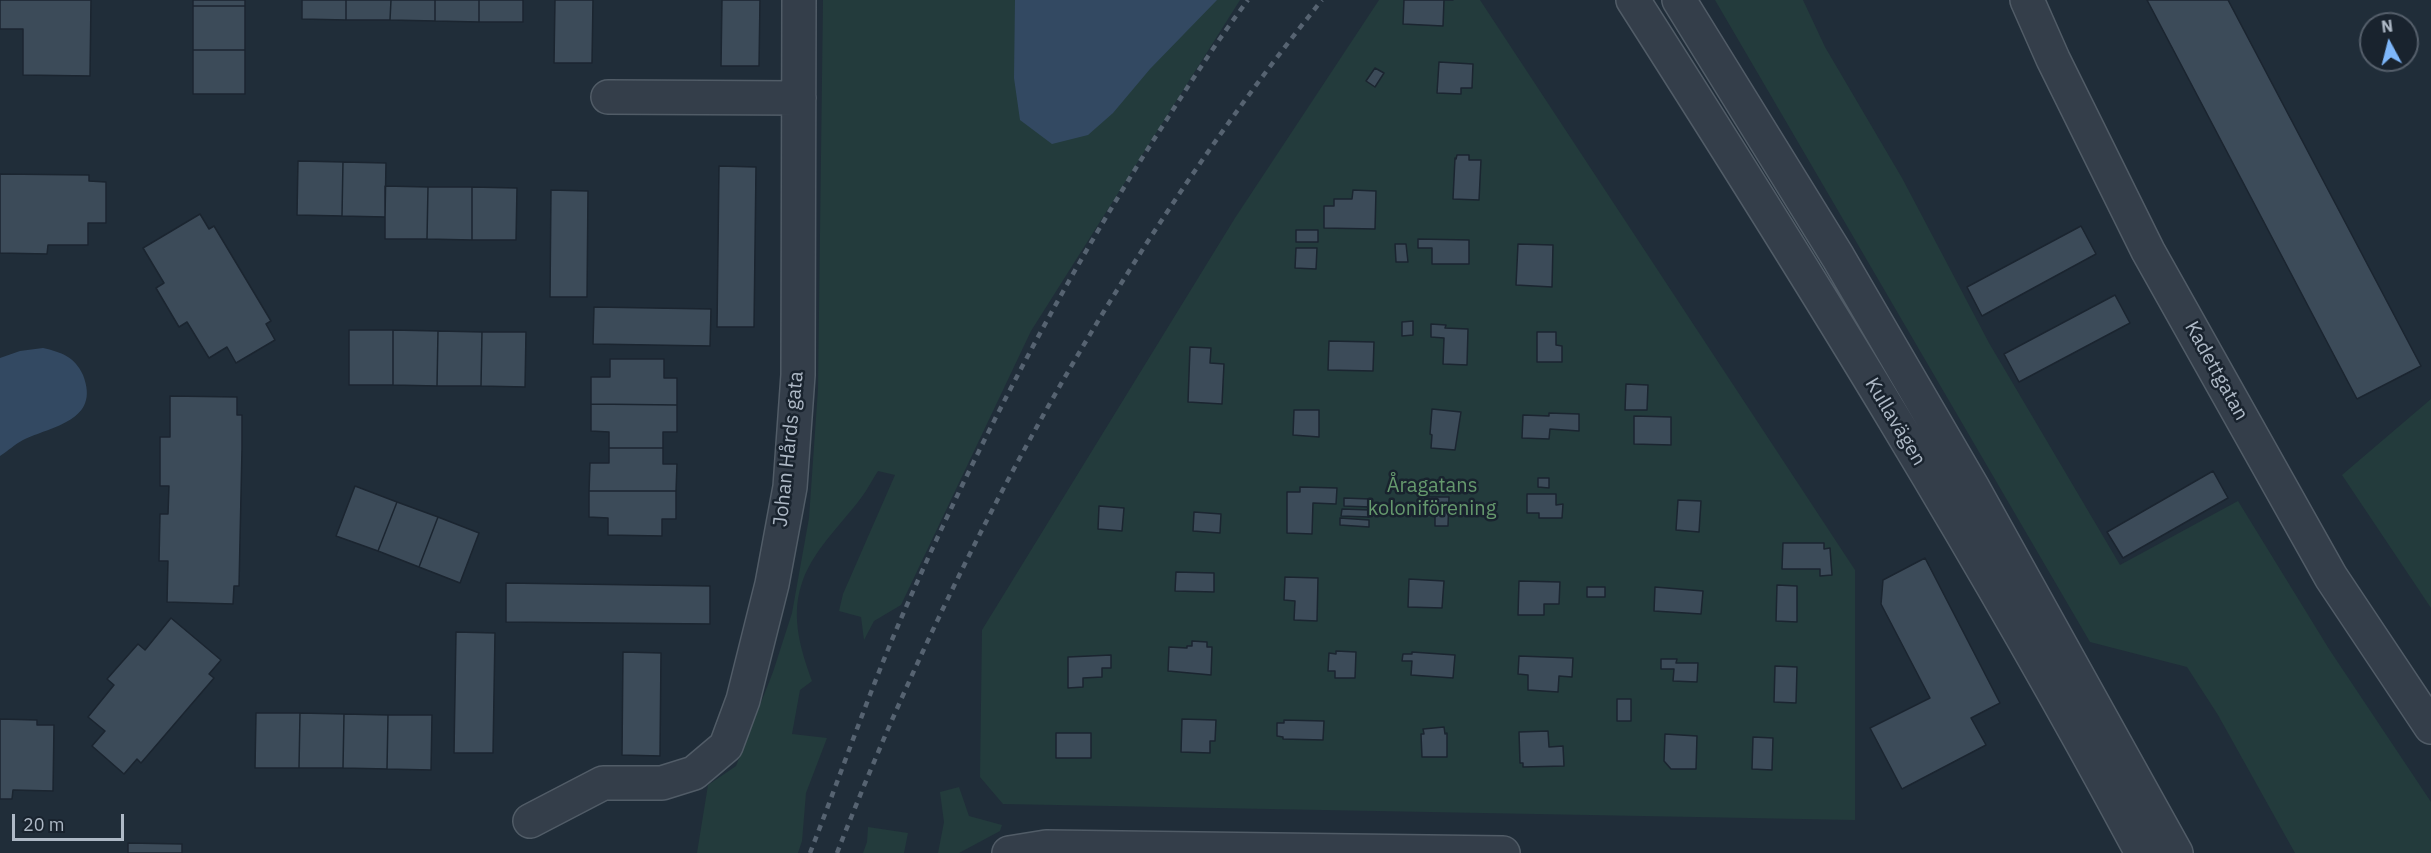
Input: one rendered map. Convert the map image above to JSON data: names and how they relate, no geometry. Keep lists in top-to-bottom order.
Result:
{
  "streets": {
    "street": ["Kadettgatan", "Kullavägen", "Johan Hårds gata"]
  },
  "parks": ["Åragatans koloniförening"],
  "scale_bar": "20 m",
  "north": "top"
}
